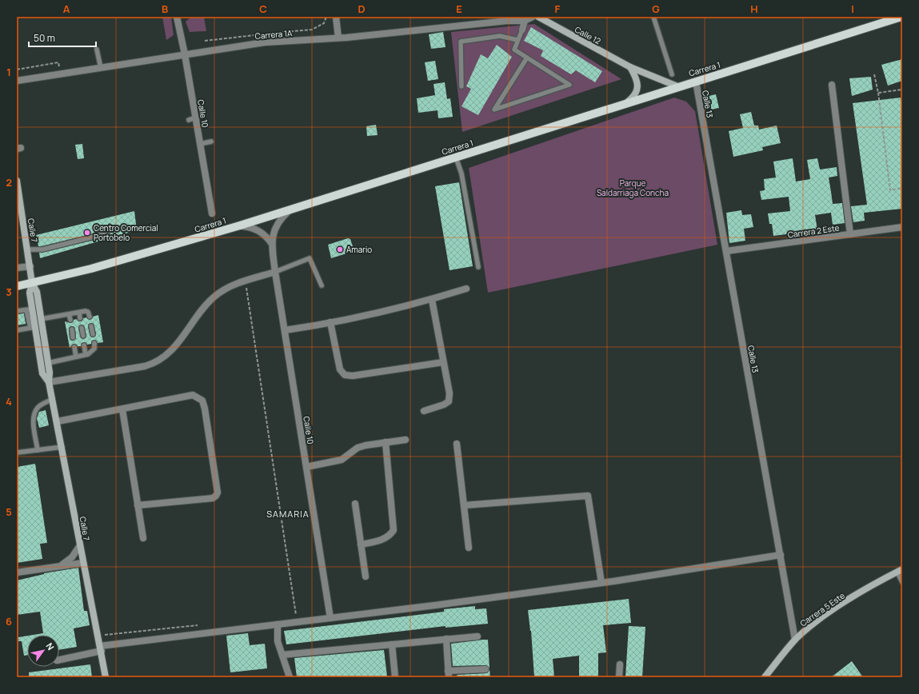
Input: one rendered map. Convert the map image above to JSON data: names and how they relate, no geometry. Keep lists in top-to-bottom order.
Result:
{
  "streets": {
    "main road": ["Carrera 1"],
    "street": [
      "Carrera 1A",
      "Calle 12",
      "Calle 13",
      "Calle 10",
      "Calle 7",
      "Carrera 2 Este",
      "Carrera 5 Este"
    ]
  },
  "crossings": [
    ["Carrera 1A", "Calle 10"],
    ["Calle 12", "Carrera 1"],
    ["Carrera 1", "Calle 13"],
    ["Carrera 1", "Calle 10"],
    ["Carrera 1", "Calle 7"],
    ["Calle 13", "Carrera 2 Este"],
    ["Calle 13", "Carrera 5 Este"]
  ],
  "districts": ["SAMARIA"],
  "parks": ["Parque Saldarriaga Concha"],
  "places": ["Centro Comercial Portobelo", "Amario"],
  "scale_bar": "50 m",
  "north": "top right",
  "grid": {
    "columns": [
      "A",
      "B",
      "C",
      "D",
      "E",
      "F",
      "G",
      "H",
      "I"
    ],
    "rows": [
      "1",
      "2",
      "3",
      "4",
      "5",
      "6"
    ]
  }
}
